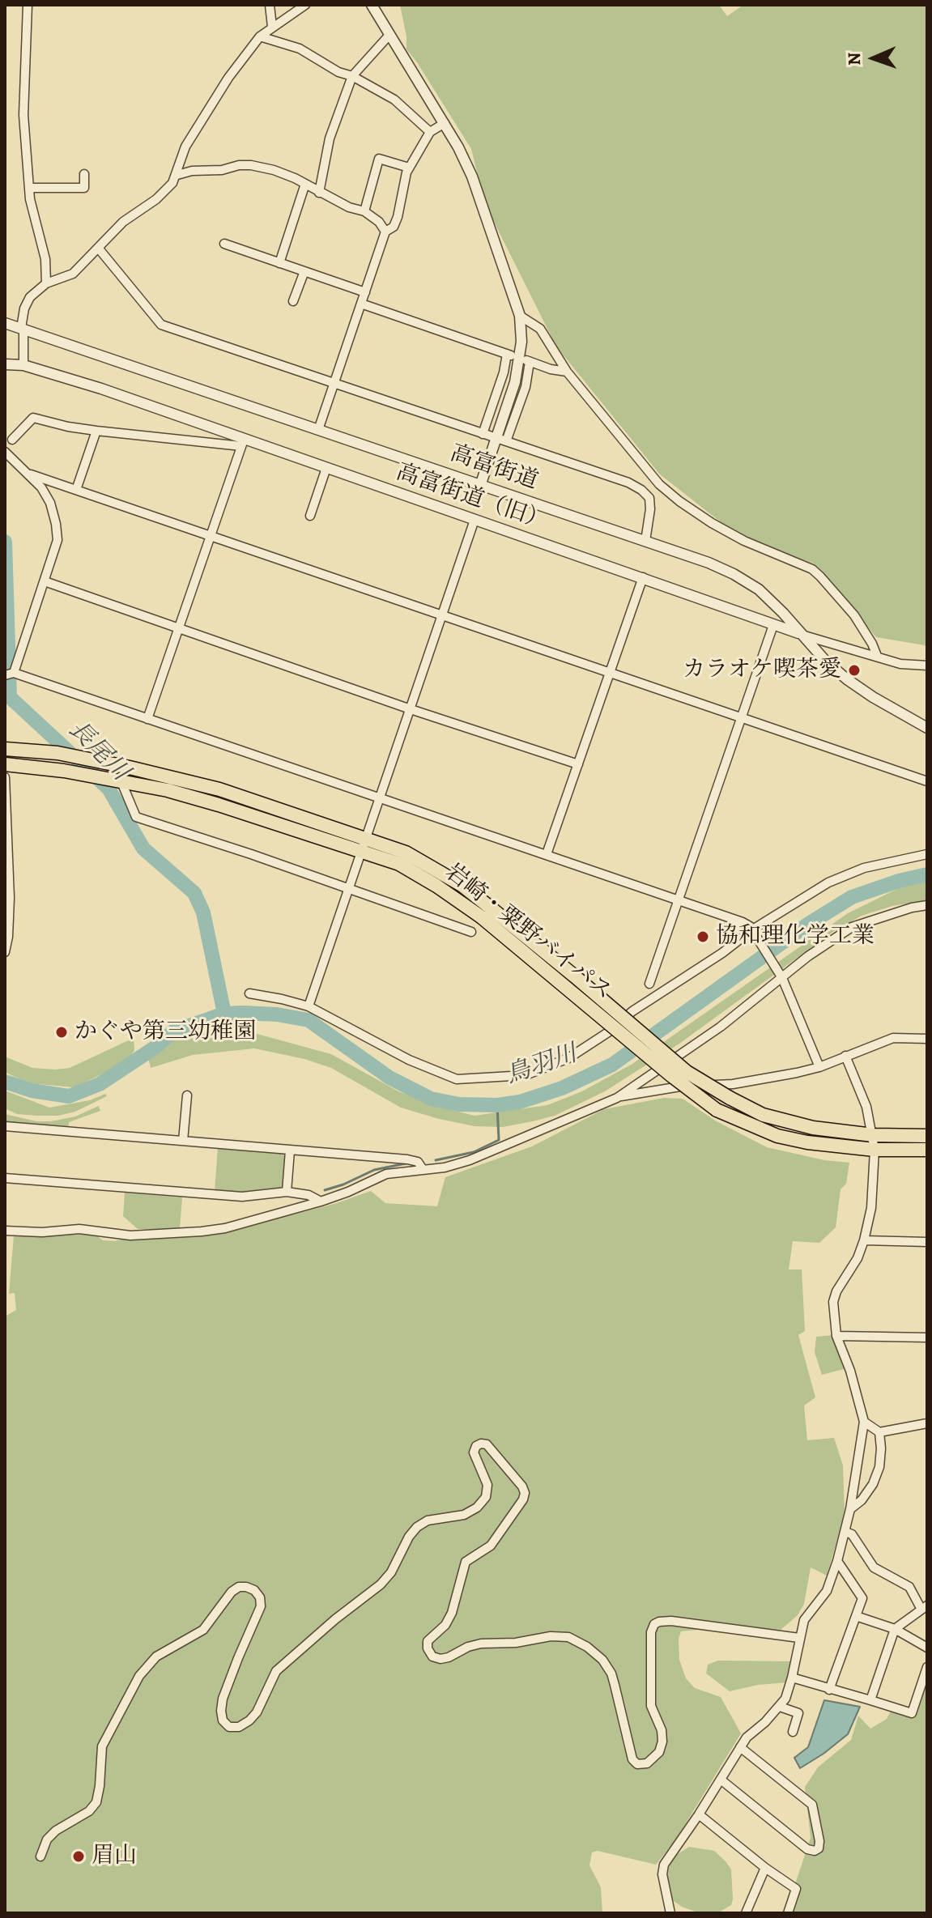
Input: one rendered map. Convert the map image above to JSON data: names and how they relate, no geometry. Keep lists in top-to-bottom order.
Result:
{
  "streets": {
    "highway": ["岩崎・粟野バイパス"],
    "street": ["高富街道", "高富街道（旧）"]
  },
  "crossings": [
    ["高富街道", "高富街道（旧）"]
  ],
  "water": ["長尾川", "鳥羽川"],
  "places": [
    "カラオケ喫茶愛",
    "協和理化学工業",
    "かぐや第三幼稚園",
    "眉山"
  ],
  "north": "left"
}
